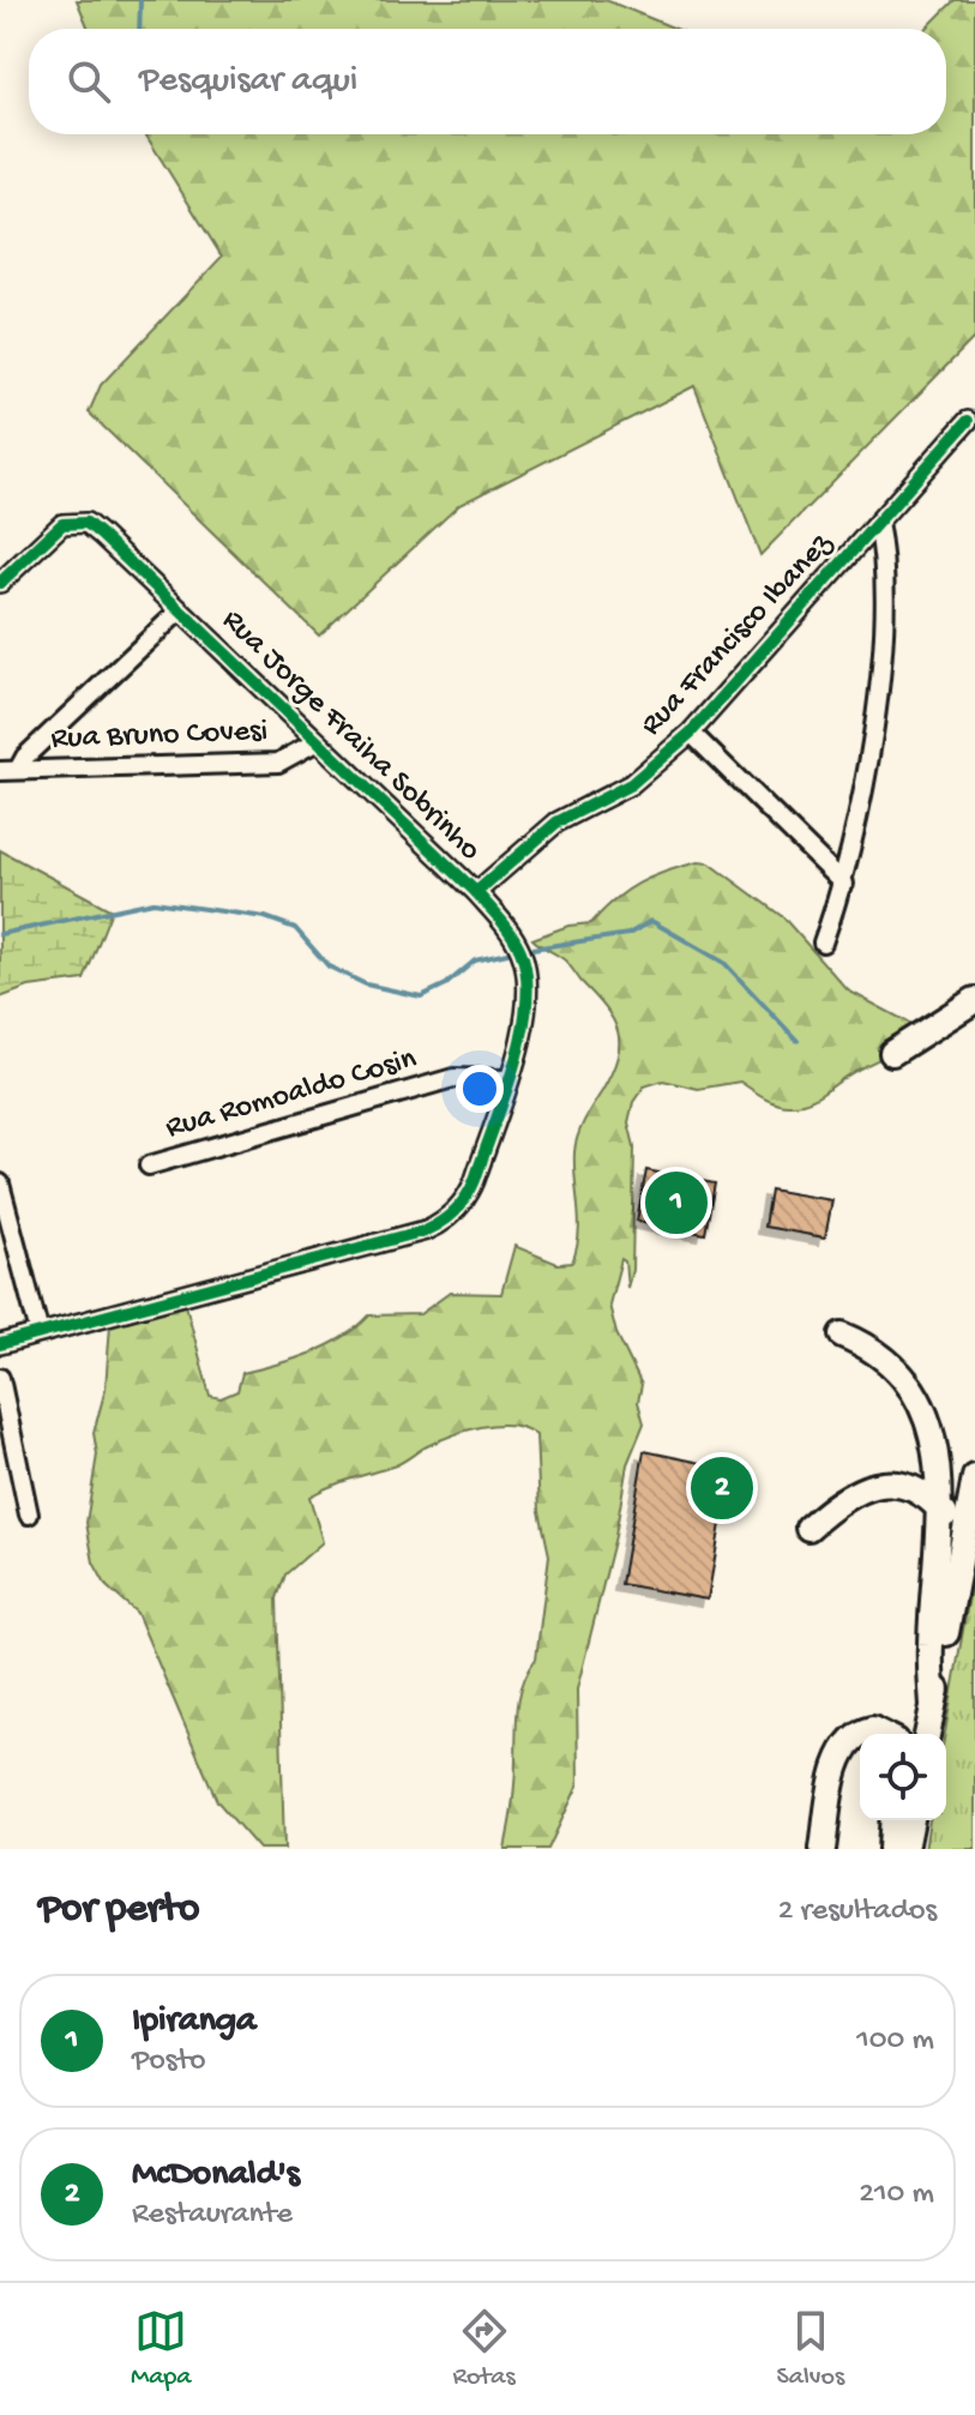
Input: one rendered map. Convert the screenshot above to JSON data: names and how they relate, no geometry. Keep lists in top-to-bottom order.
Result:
{
  "streets": {
    "street": [
      "Rua Francisco Ibanez",
      "Rua Bruno Covesi",
      "Rua Jorge Fraiha Sobrinho",
      "Rua Romoaldo Cosin"
    ]
  },
  "crossings": [
    ["Rua Francisco Ibanez", "Rua Jorge Fraiha Sobrinho"],
    ["Rua Bruno Covesi", "Rua Jorge Fraiha Sobrinho"],
    ["Rua Jorge Fraiha Sobrinho", "Rua Romoaldo Cosin"]
  ],
  "page": {
    "search": "Pesquisar aqui",
    "pins": ["1", "2"],
    "heading": ["Por perto", "2 resultados"],
    "list": [
      {
        "mark": "1",
        "name": "Ipiranga",
        "note": "Posto",
        "value": "100 m"
      },
      {
        "mark": "2",
        "name": "McDonald's",
        "note": "Restaurante",
        "value": "210 m"
      }
    ],
    "nav": ["Mapa", "Rotas", "Salvos"]
  }
}
